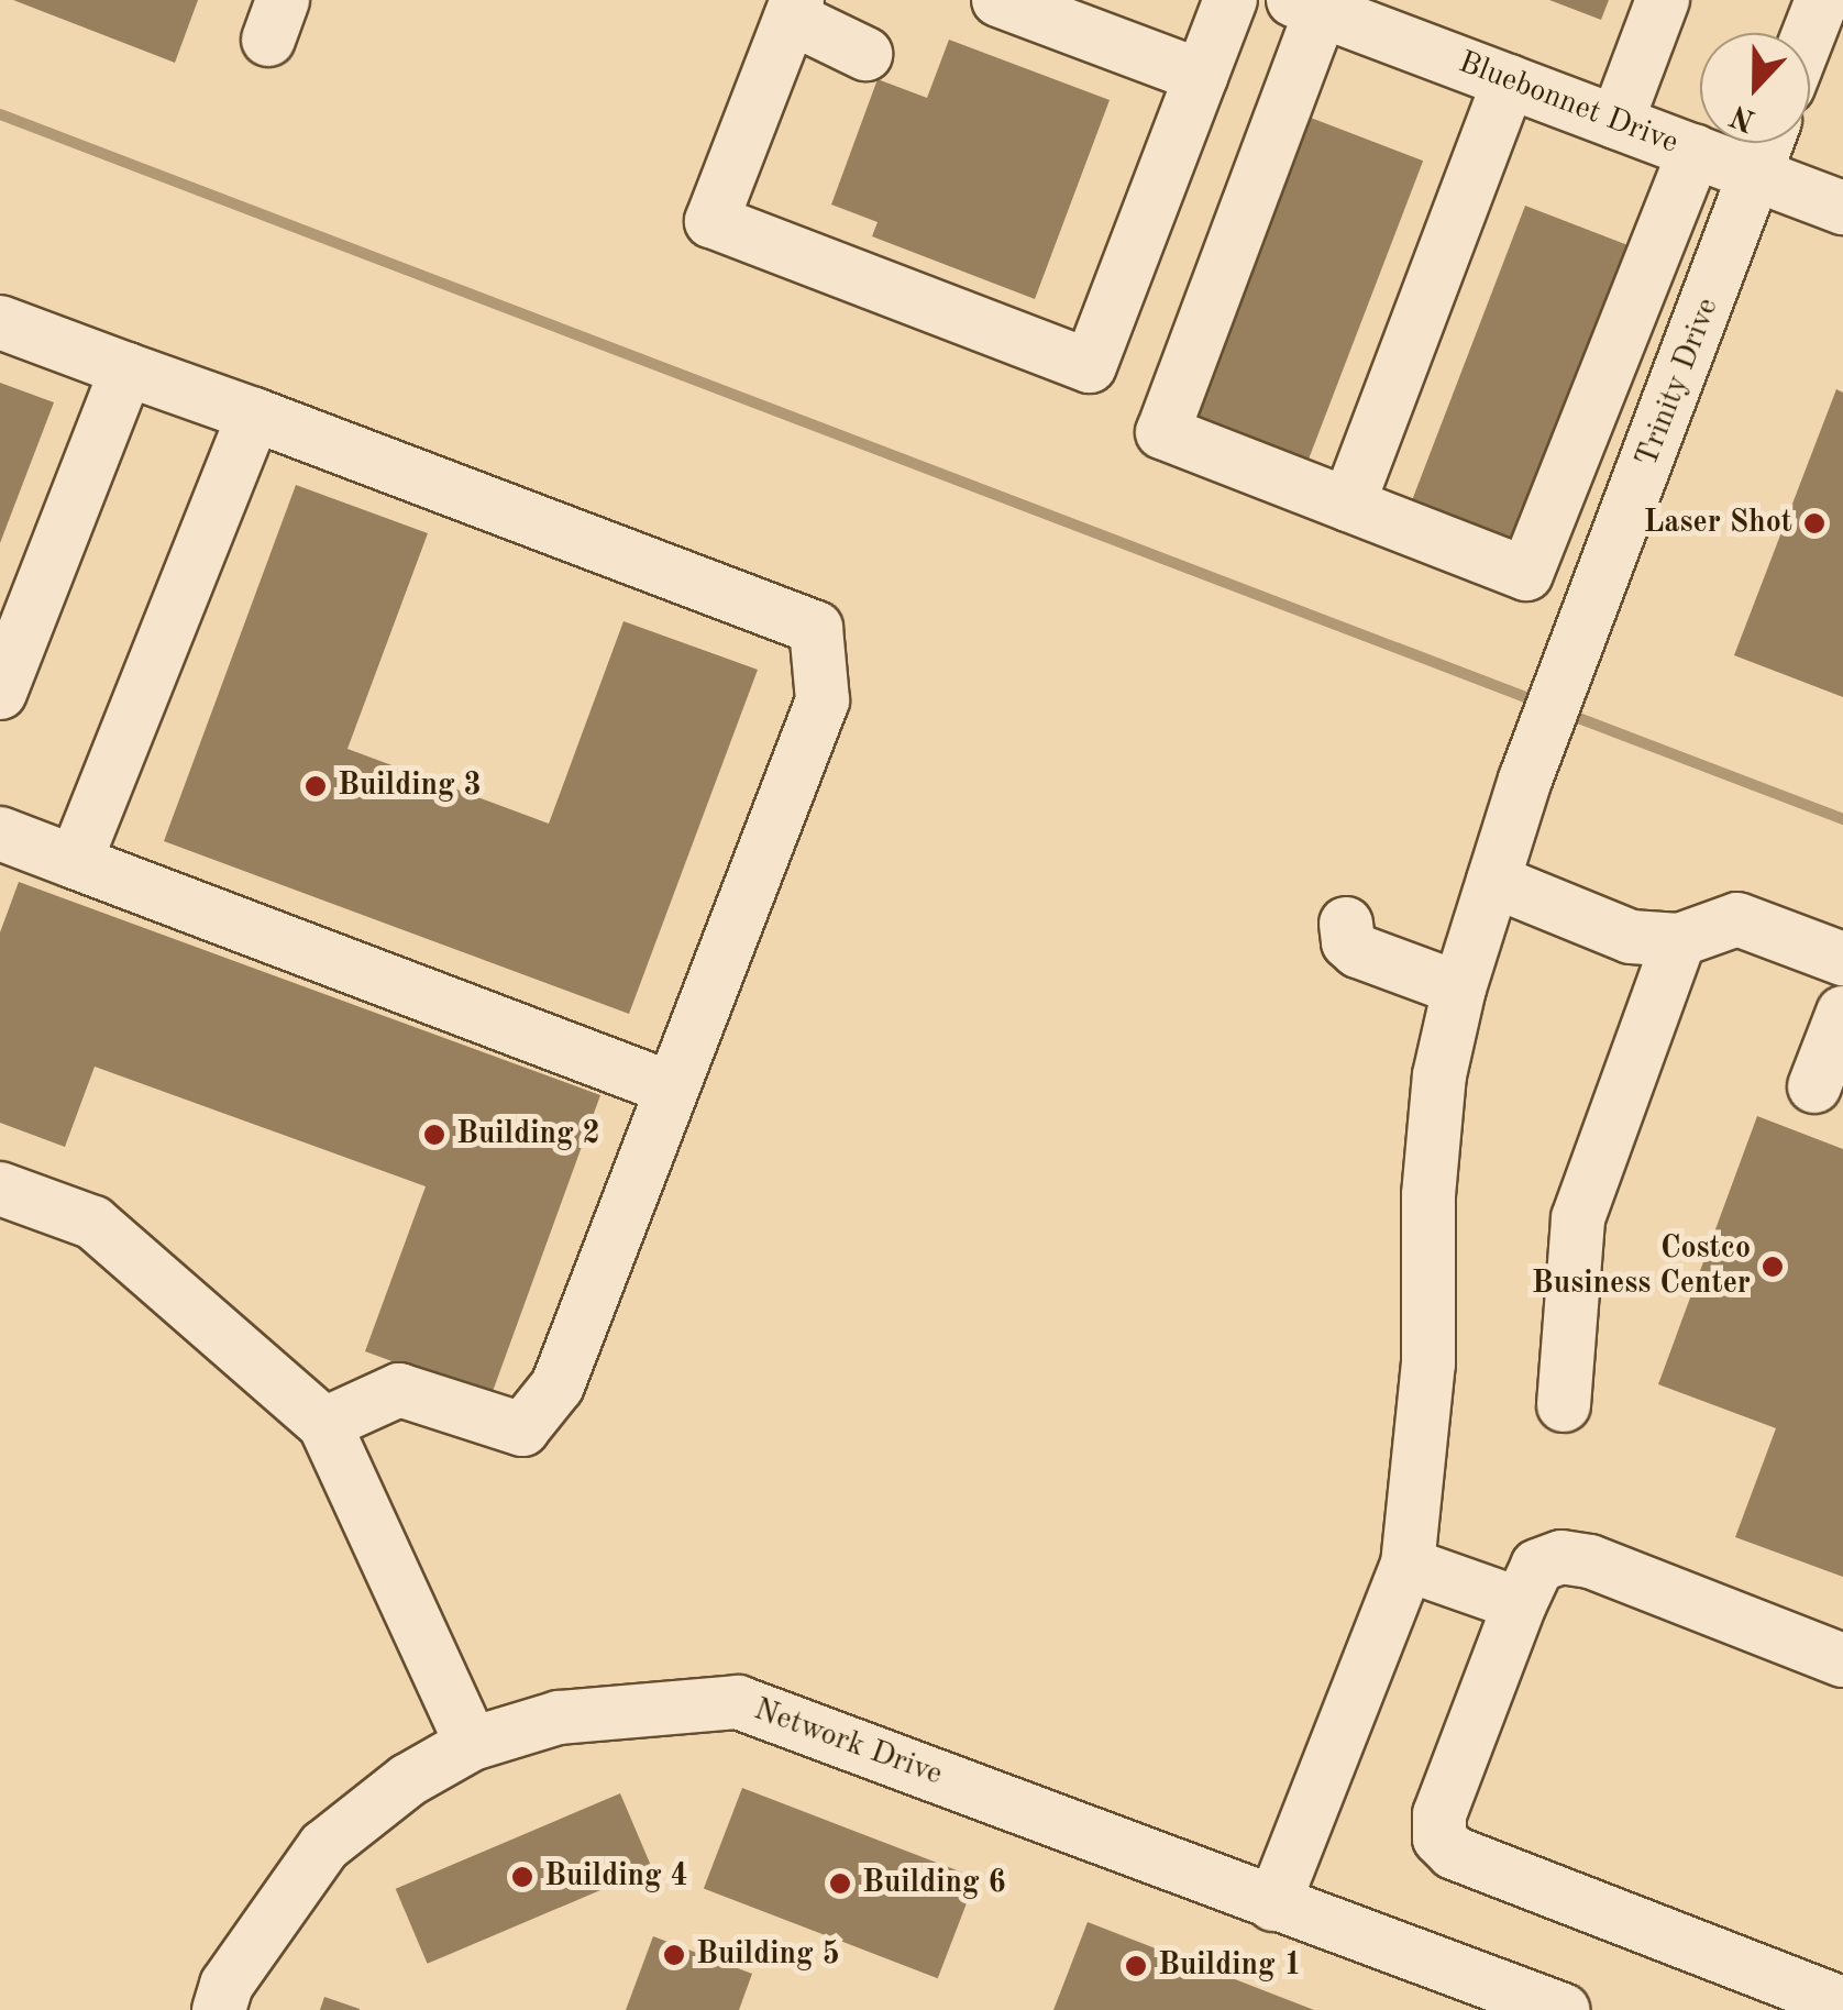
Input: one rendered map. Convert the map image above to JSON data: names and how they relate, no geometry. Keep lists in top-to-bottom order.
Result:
{
  "streets": {
    "street": ["Bluebonnet Drive", "Trinity Drive", "Network Drive"]
  },
  "crossings": [
    ["Bluebonnet Drive", "Trinity Drive"],
    ["Trinity Drive", "Network Drive"]
  ],
  "places": [
    "Laser Shot",
    "Building 3",
    "Building 2",
    "Costco Business Center",
    "Building 4",
    "Building 6",
    "Building 5",
    "Building 1"
  ],
  "north": "bottom"
}
